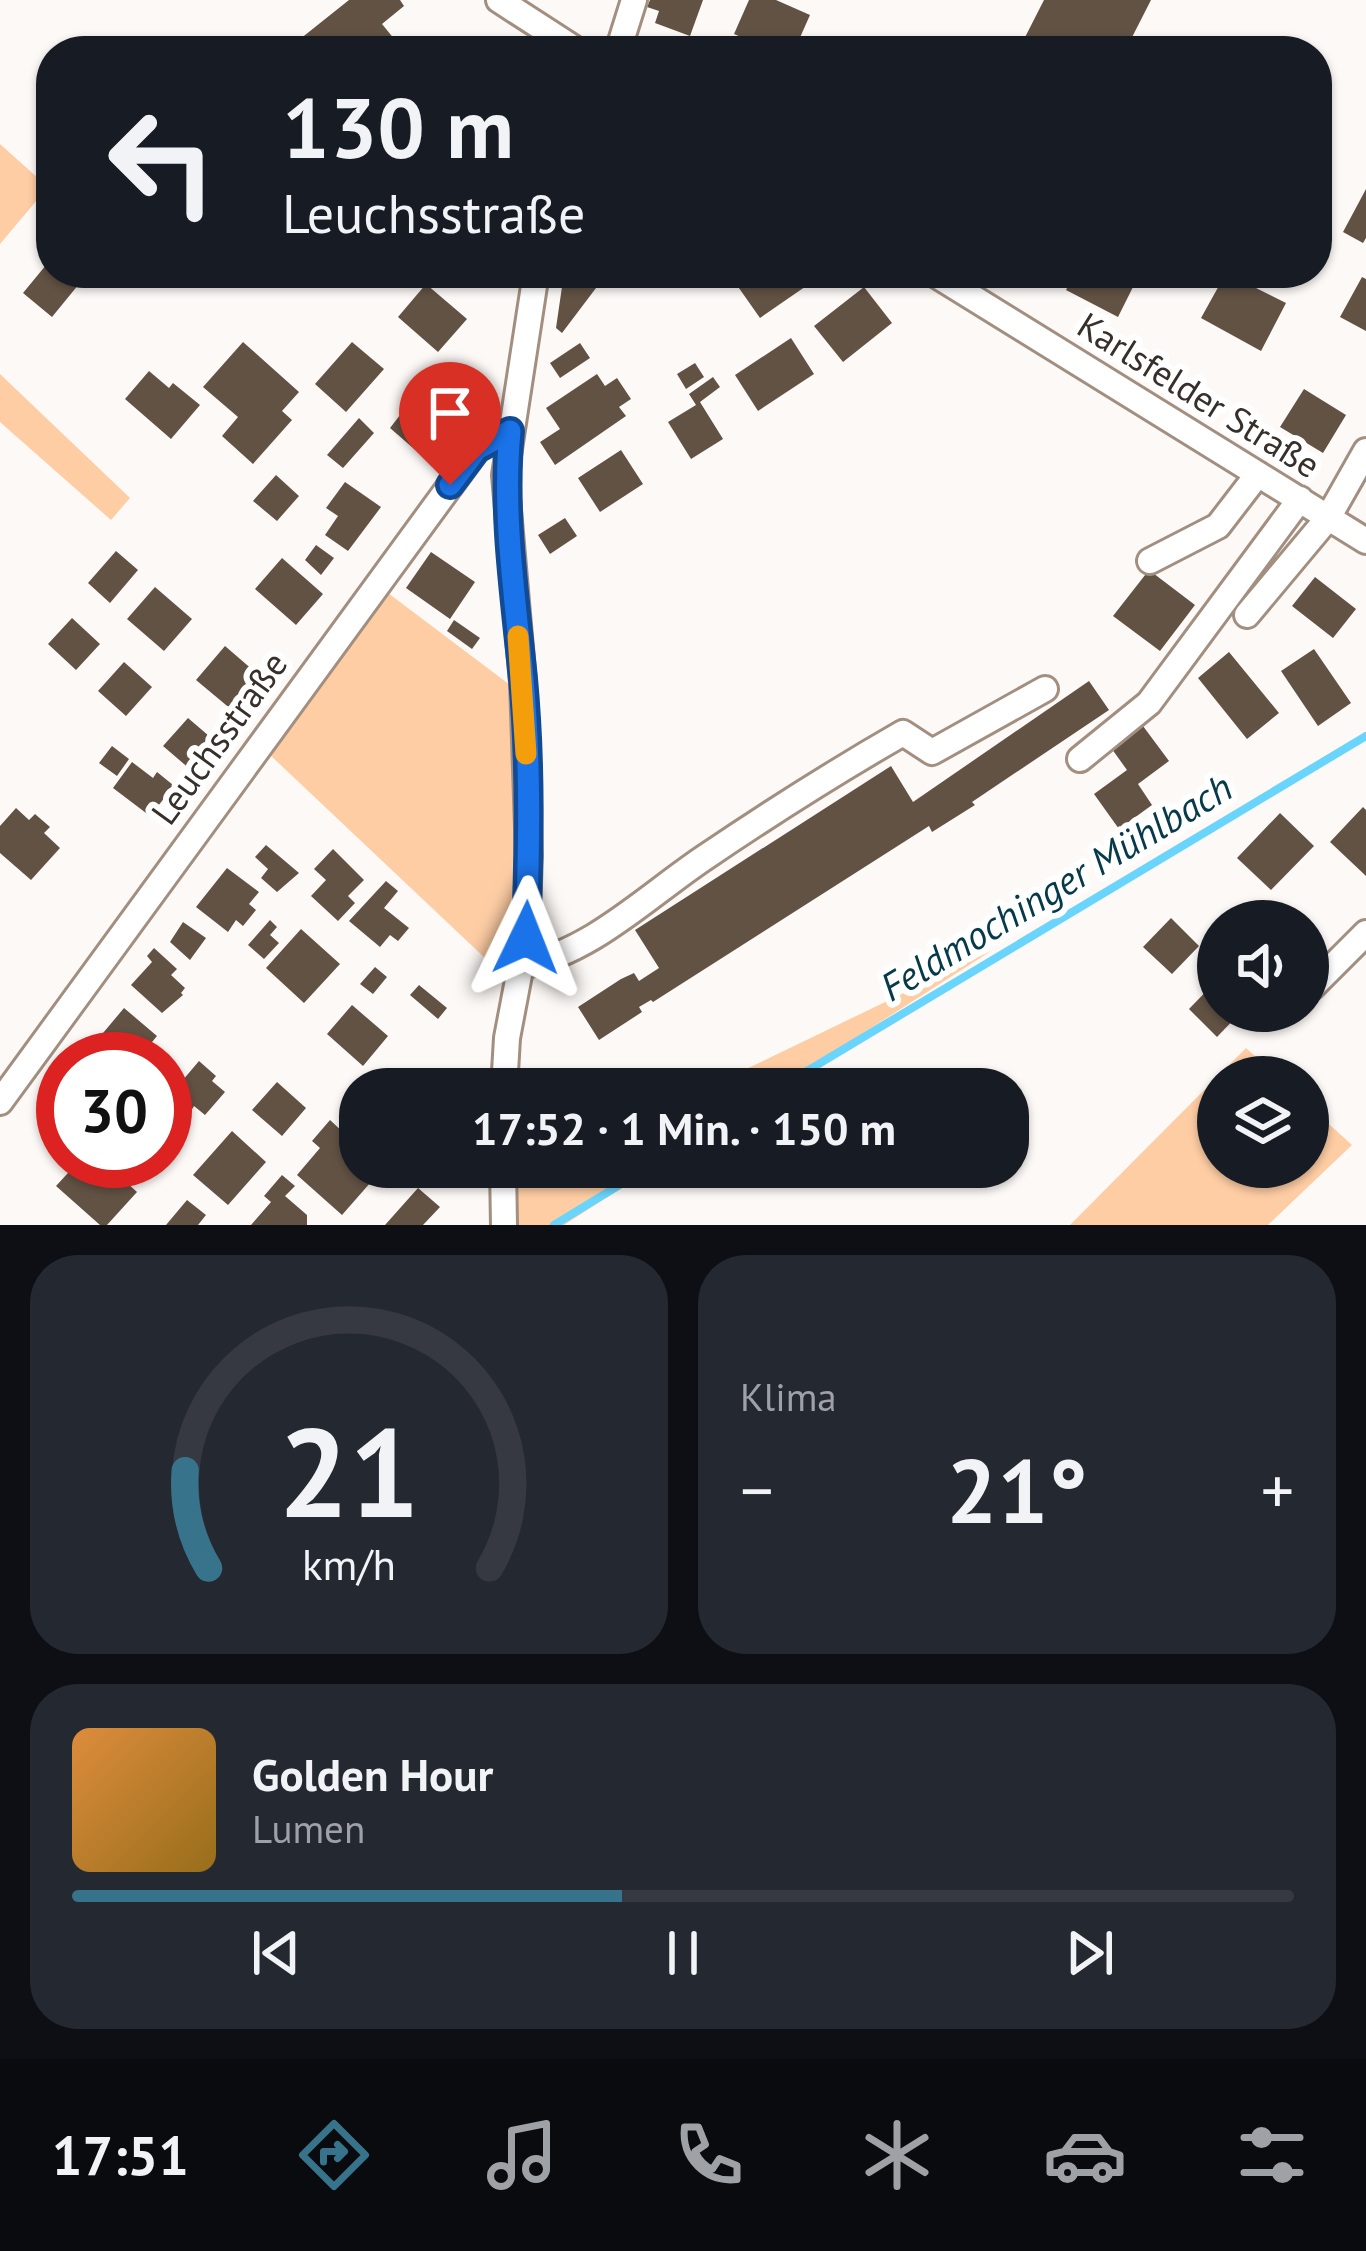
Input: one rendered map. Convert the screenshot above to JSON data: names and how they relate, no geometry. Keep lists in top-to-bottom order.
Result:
{
  "streets": {
    "street": ["Karlsfelder Straße", "Leuchsstraße"]
  },
  "water": ["Feldmochinger Mühlbach"],
  "page": {
    "turn": ["130 m", "Leuchsstraße"],
    "limit": "30",
    "trip": "17:52 · 1 Min. · 150 m",
    "tile": "Klima",
    "heat": ["−", "21°", "+"],
    "song": ["Golden Hour", "Lumen"],
    "tabs": "17:51",
    "gauge": ["21", "km/h"]
  }
}
